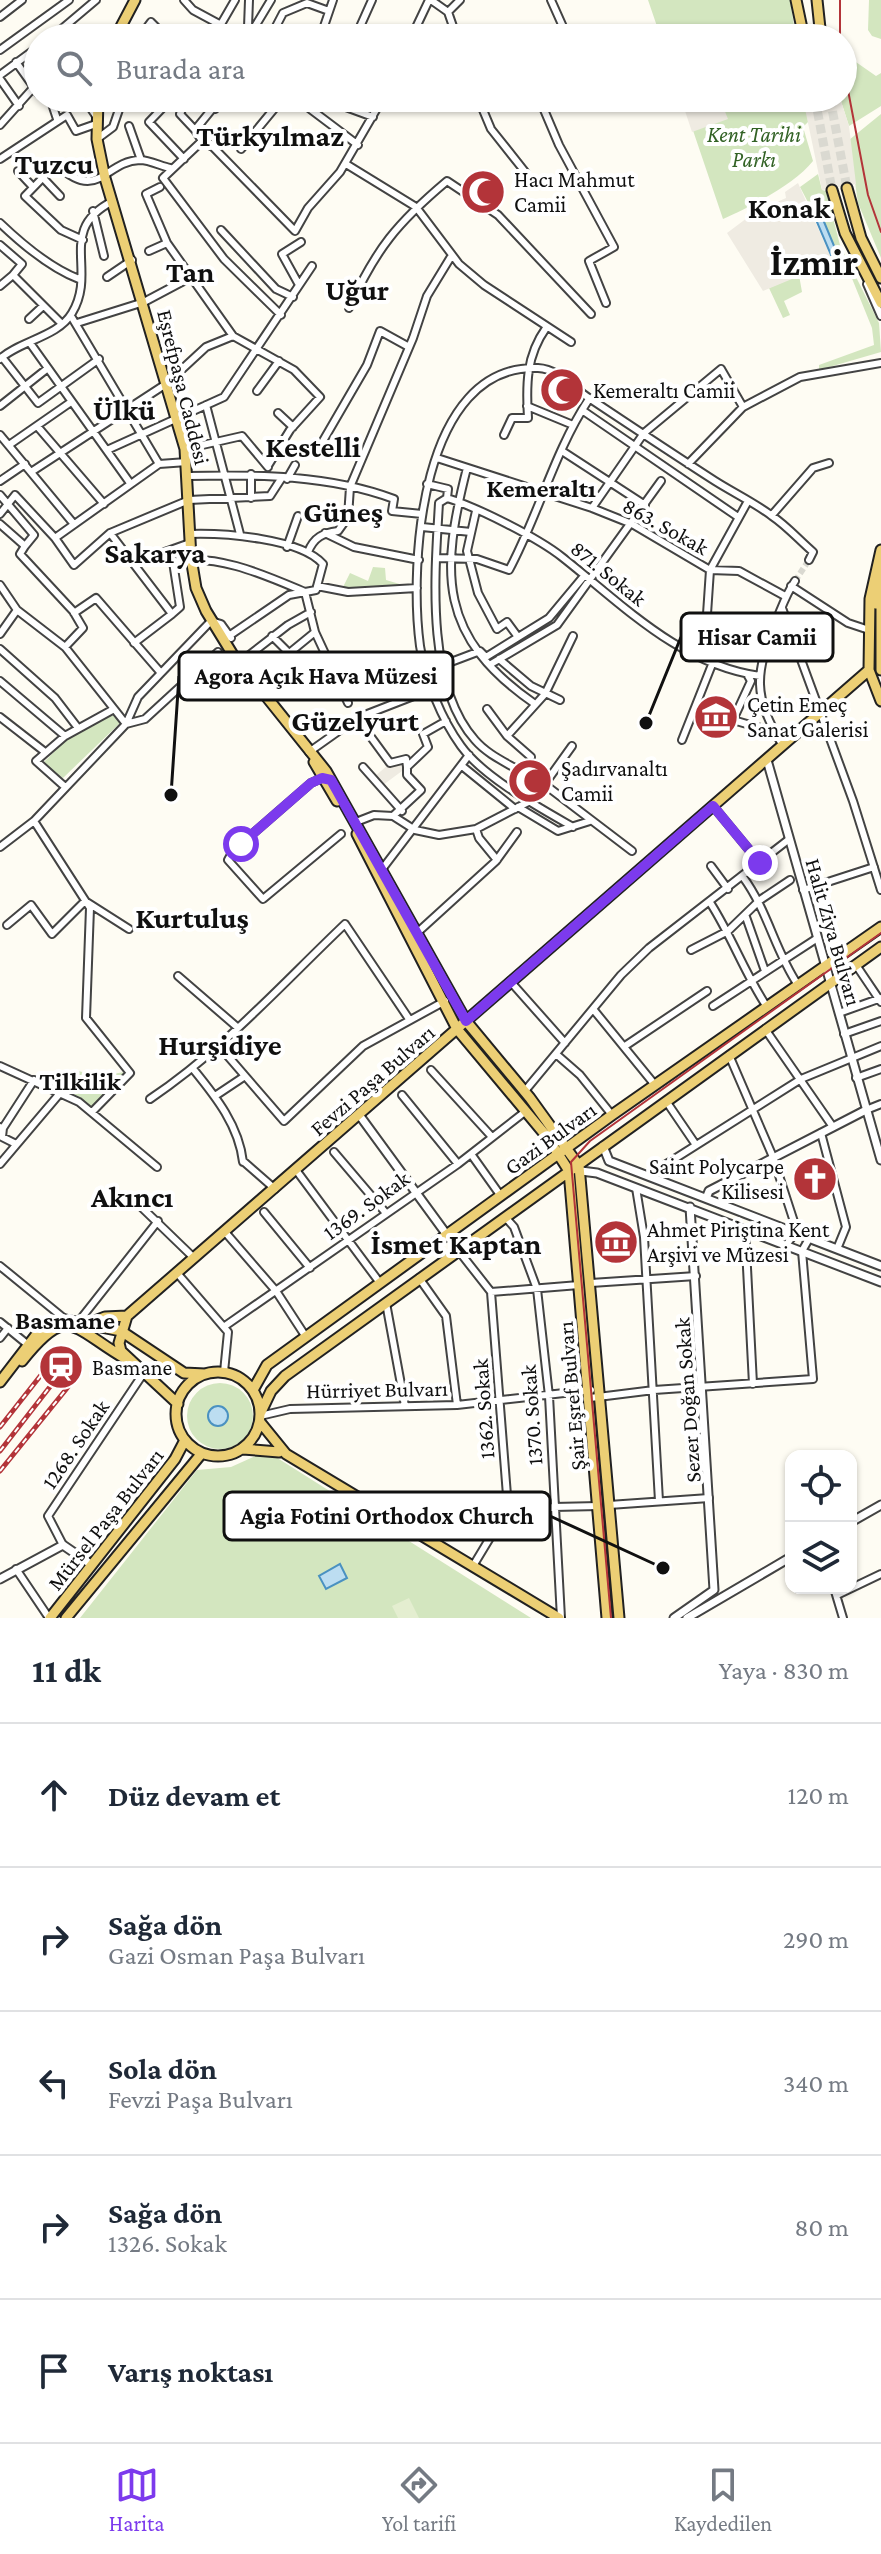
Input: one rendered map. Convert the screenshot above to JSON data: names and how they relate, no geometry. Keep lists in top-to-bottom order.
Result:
{
  "streets": {
    "main road": [
      "Eşrefpaşa Caddesi",
      "Fevzi Paşa Bulvarı",
      "Gazi Bulvarı",
      "Şair Eşref Bulvarı",
      "Mürsel Paşa Bulvarı"
    ],
    "street": [
      "863. Sokak",
      "871. Sokak",
      "Halit Ziya Bulvarı",
      "1369. Sokak",
      "Hürriyet Bulvarı",
      "Sezer Doğan Sokak",
      "1362. Sokak",
      "1370. Sokak",
      "1268. Sokak"
    ]
  },
  "crossings": [
    ["Halit Ziya Bulvarı", "Fevzi Paşa Bulvarı"],
    ["Halit Ziya Bulvarı", "Gazi Bulvarı"],
    ["Gazi Bulvarı", "Hürriyet Bulvarı"],
    ["Gazi Bulvarı", "Şair Eşref Bulvarı"],
    ["Gazi Bulvarı", "1370. Sokak"],
    ["Gazi Bulvarı", "Mürsel Paşa Bulvarı"],
    ["Hürriyet Bulvarı", "Şair Eşref Bulvarı"],
    ["Hürriyet Bulvarı", "Sezer Doğan Sokak"],
    ["Hürriyet Bulvarı", "1362. Sokak"],
    ["Hürriyet Bulvarı", "1370. Sokak"],
    ["Hürriyet Bulvarı", "Mürsel Paşa Bulvarı"]
  ],
  "districts": [
    "Türkyılmaz",
    "Tuzcu",
    "Konak",
    "İzmir",
    "Tan",
    "Uğur",
    "Ülkü",
    "Kestelli",
    "Kemeraltı",
    "Güneş",
    "Sakarya",
    "Güzelyurt",
    "Kurtuluş",
    "Hurşidiye",
    "Tilkilik",
    "Akıncı",
    "İsmet Kaptan",
    "Basmane"
  ],
  "parks": ["Kent Tarihi Parkı"],
  "places": {
    "mosque": ["Hacı Mahmut Camii", "Kemeraltı Camii", "Şadırvanaltı Camii"],
    "museum": ["Çetin Emeç Sanat Galerisi", "Ahmet Piriştina Kent Arşivi ve Müzesi"],
    "other": ["Hisar Camii", "Agora Açık Hava Müzesi", "Agia Fotini Orthodox Church"],
    "church": ["Saint Polycarpe Kilisesi"],
    "station": ["Basmane"]
  },
  "page": {
    "search": "Burada ara",
    "heading": ["11 dk", "Yaya · 830 m"],
    "list": [
      ["Düz devam et", "120 m"],
      ["Sağa dön", "Gazi Osman Paşa Bulvarı", "290 m"],
      ["Sola dön", "Fevzi Paşa Bulvarı", "340 m"],
      ["Sağa dön", "1326. Sokak", "80 m"],
      "Varış noktası"
    ],
    "nav": ["Harita", "Yol tarifi", "Kaydedilen"]
  }
}
